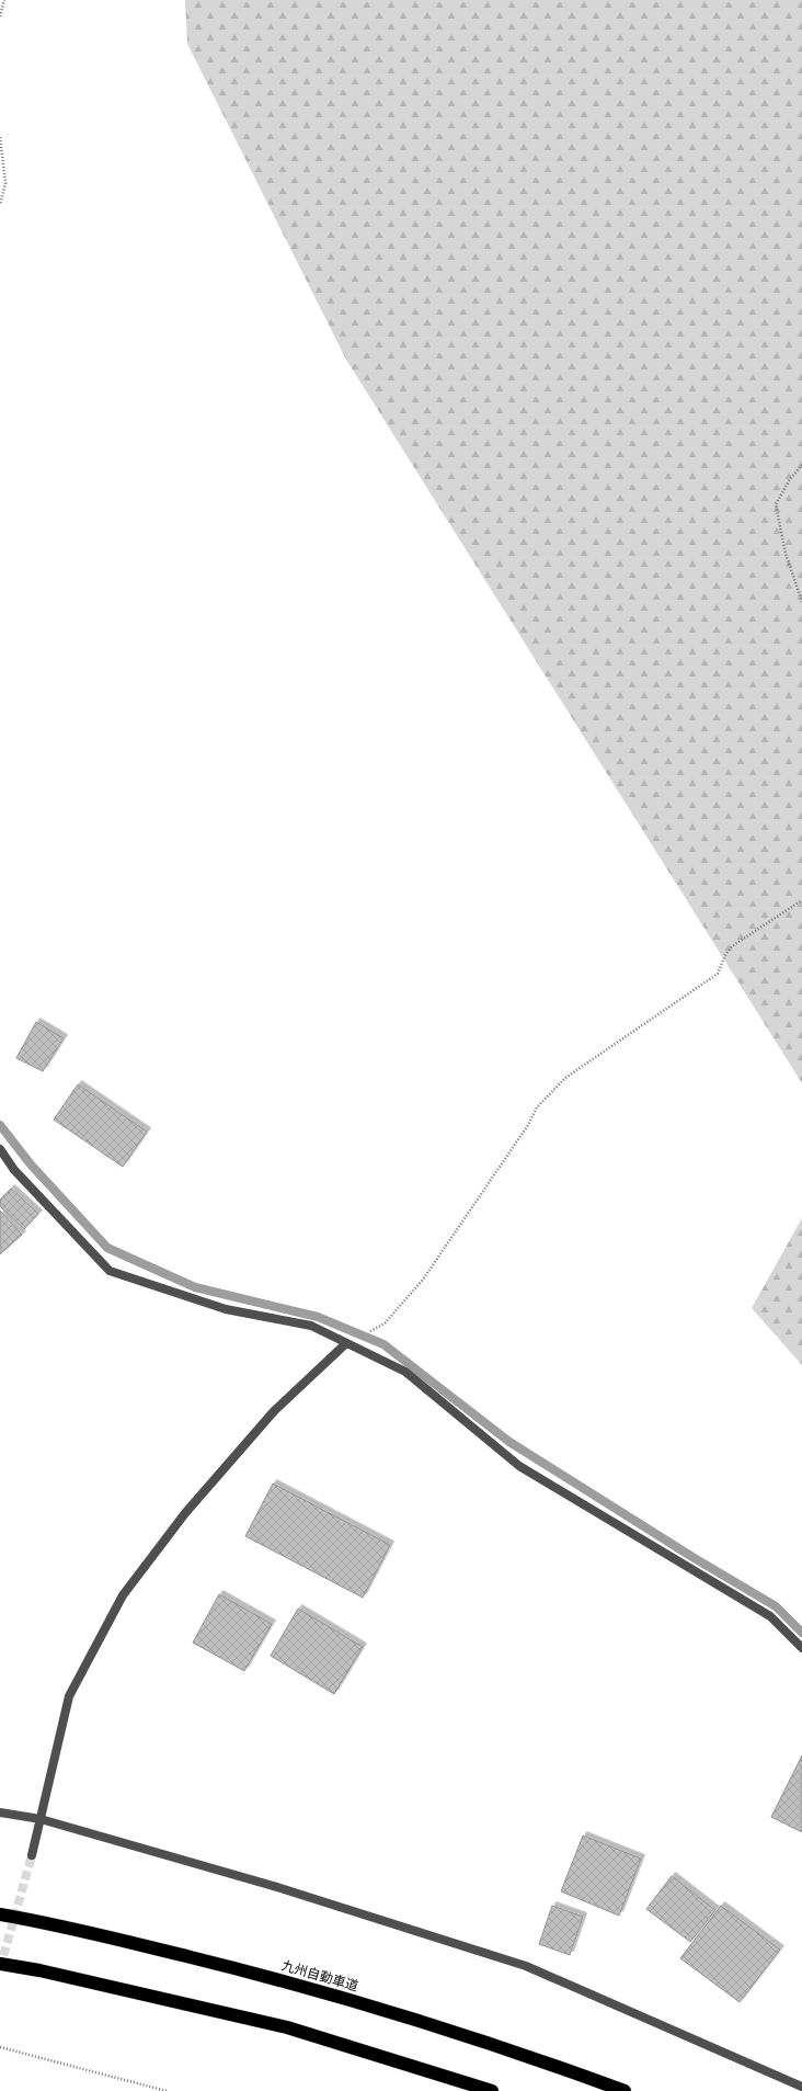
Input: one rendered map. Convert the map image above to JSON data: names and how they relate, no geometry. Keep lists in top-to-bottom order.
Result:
{
  "streets": {
    "highway": ["九州自動車道"]
  }
}
